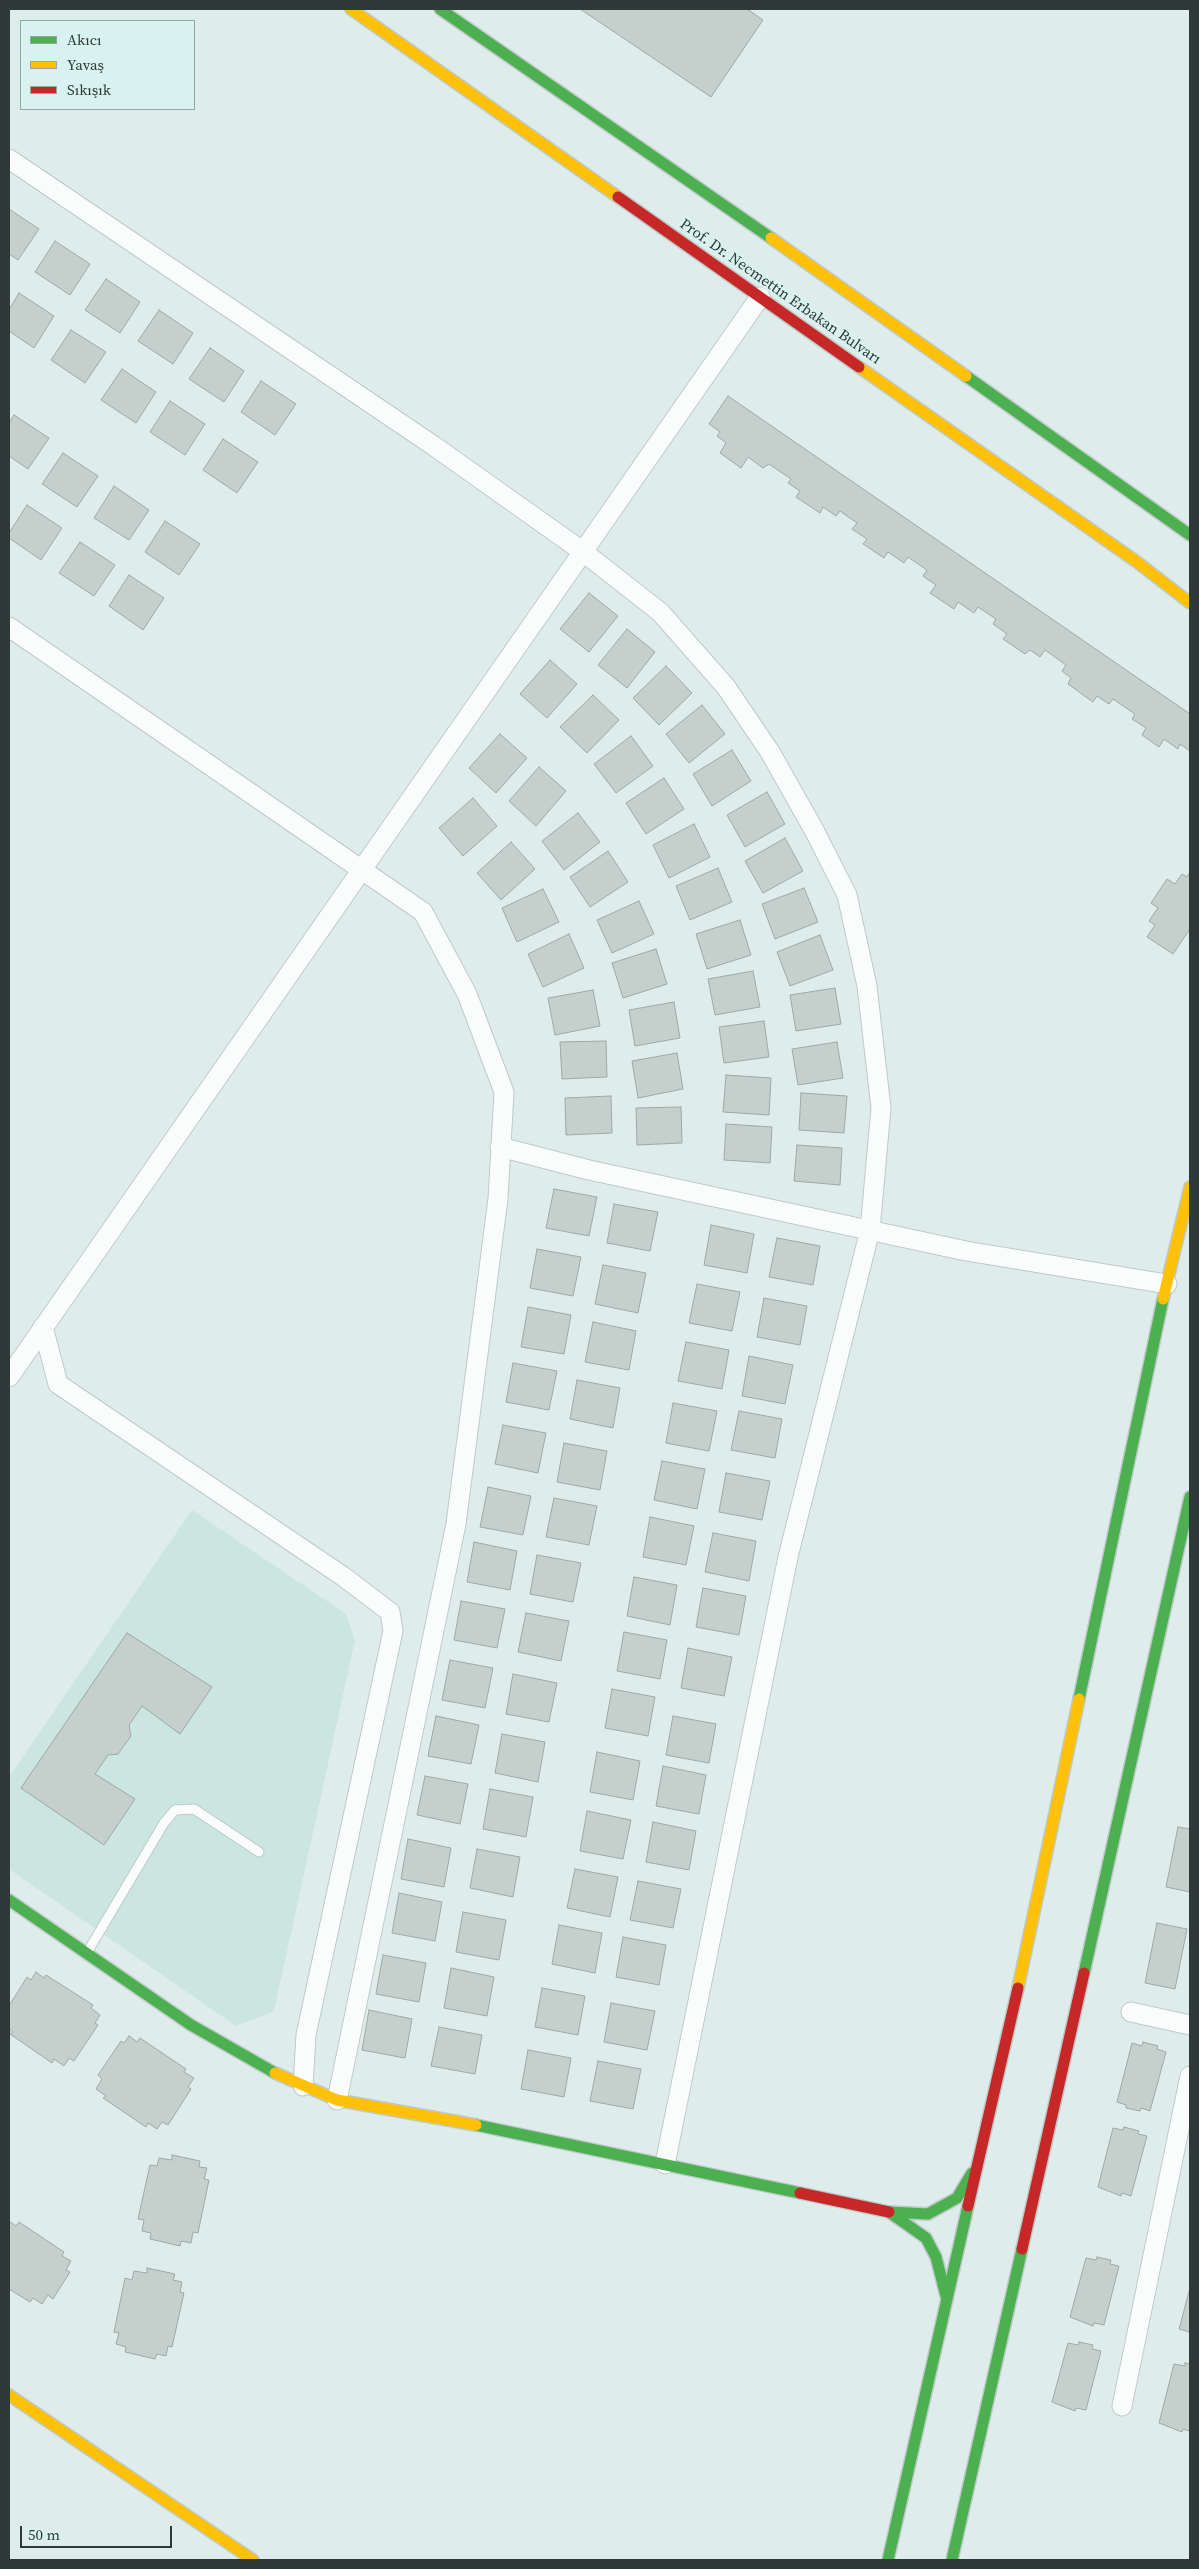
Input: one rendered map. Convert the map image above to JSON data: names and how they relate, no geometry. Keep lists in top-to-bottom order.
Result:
{
  "streets": {
    "main road": ["Prof. Dr. Necmettin Erbakan Bulvarı"]
  },
  "legend": ["Akıcı", "Yavaş", "Sıkışık"],
  "scale_bar": "50 m"
}
